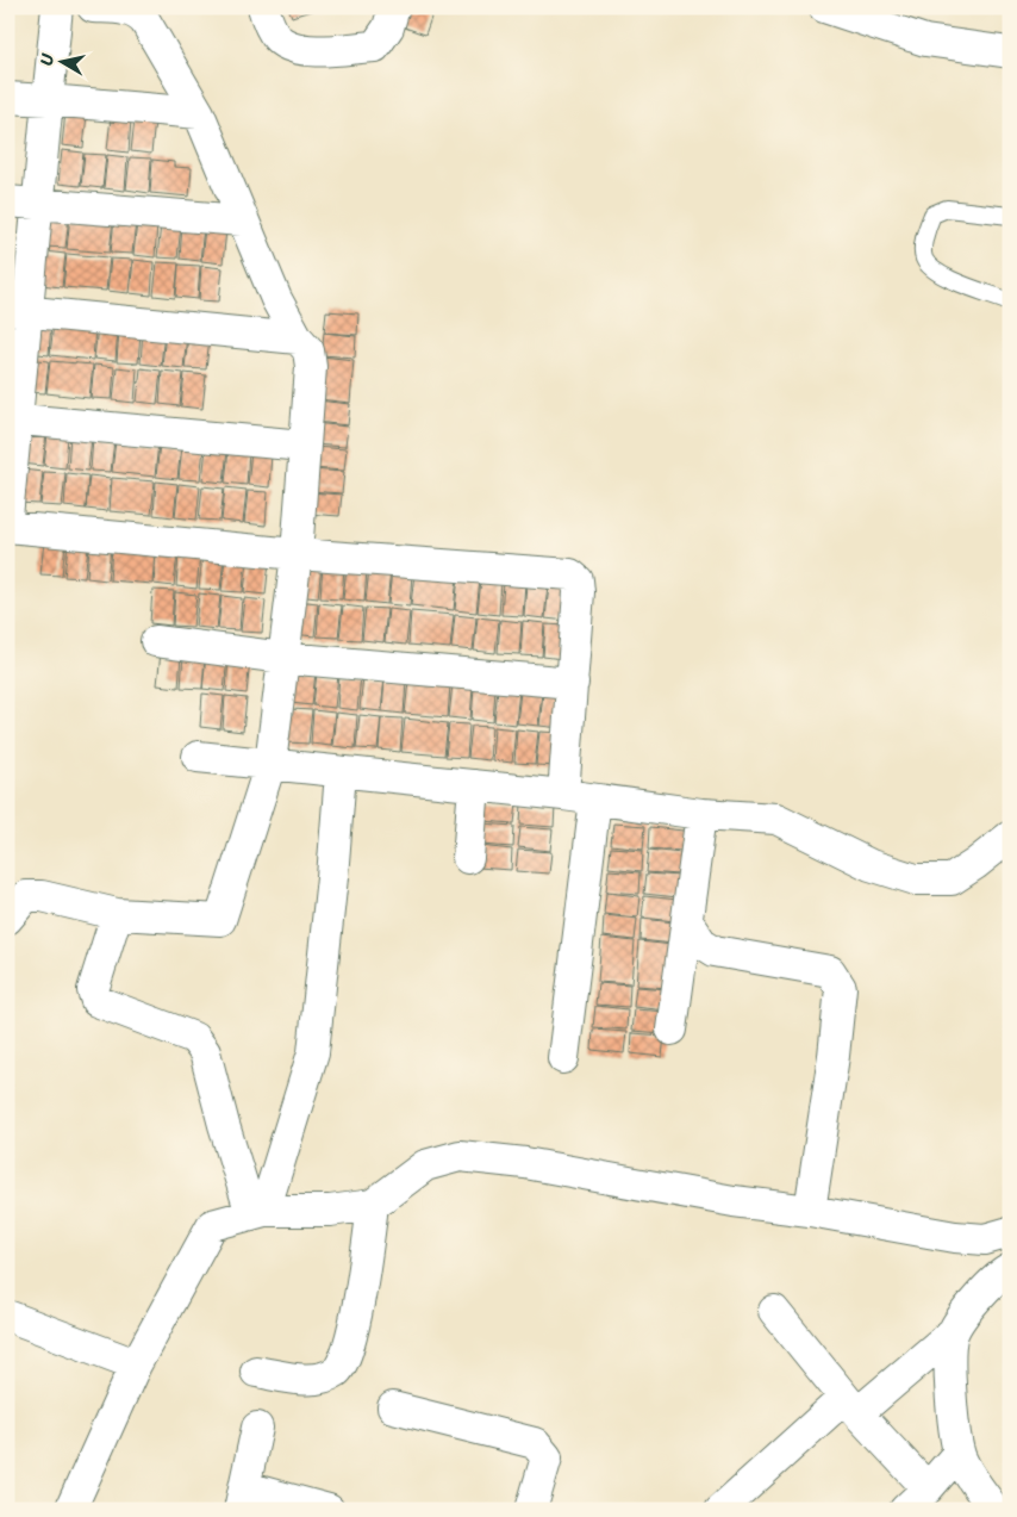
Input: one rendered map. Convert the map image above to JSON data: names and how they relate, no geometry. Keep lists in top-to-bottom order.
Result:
{
  "north": "left"
}
